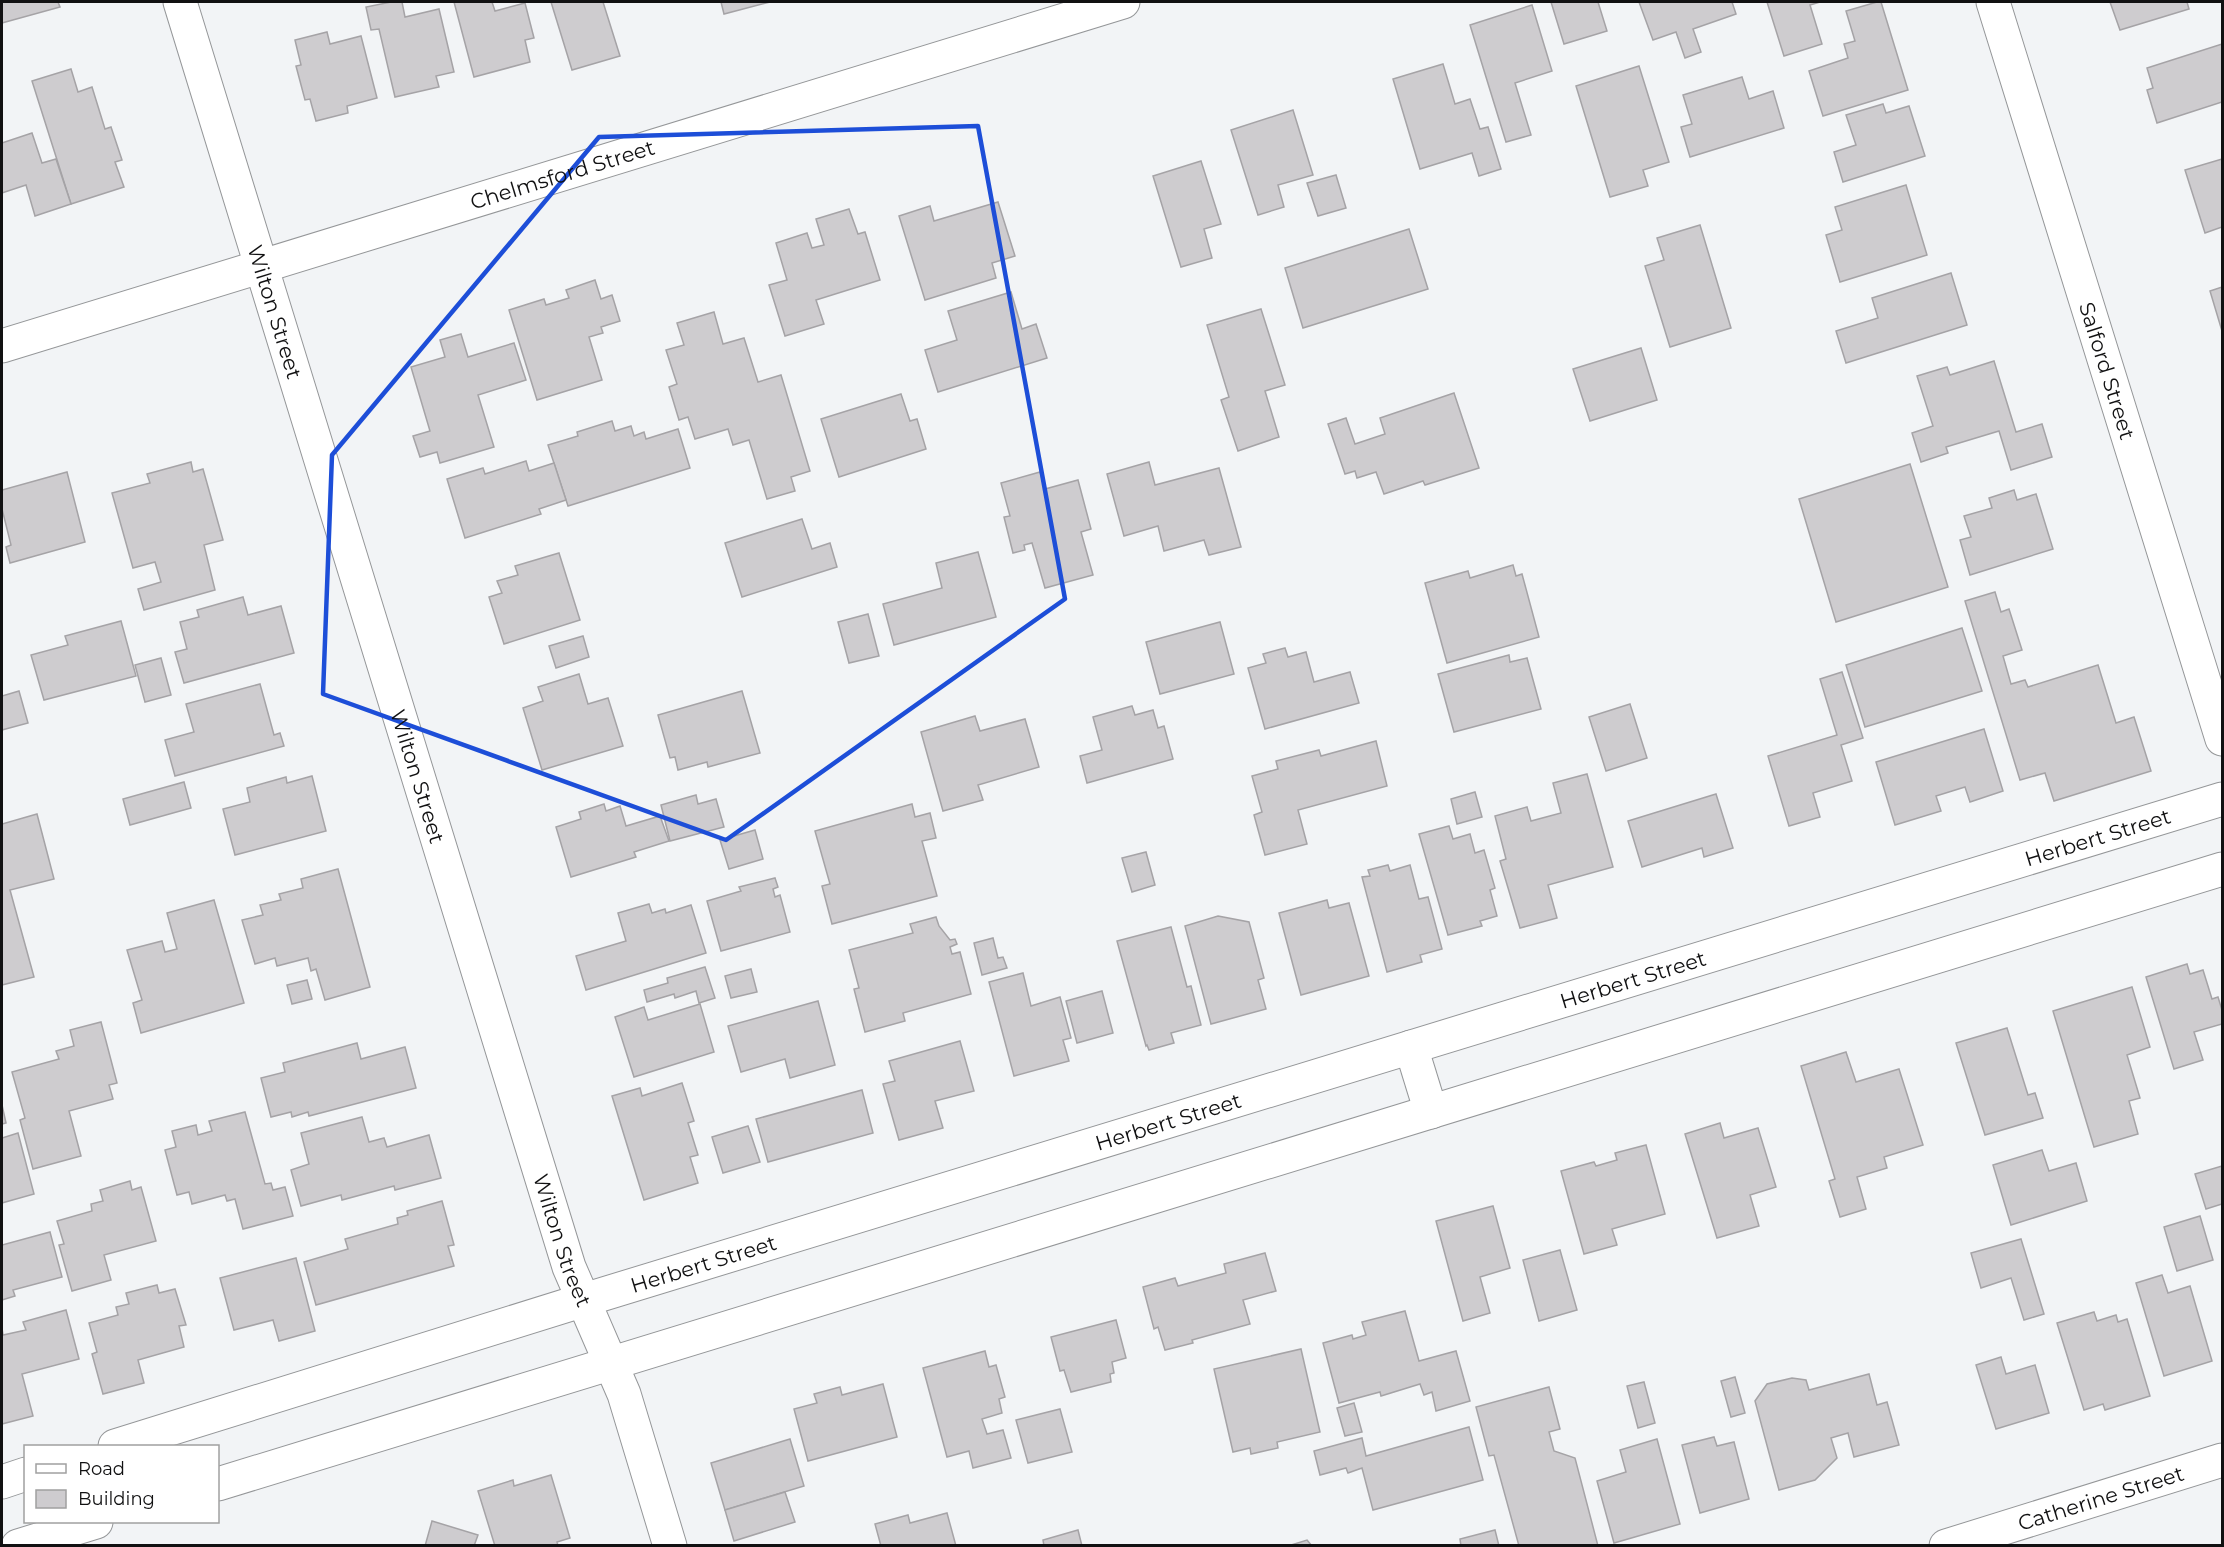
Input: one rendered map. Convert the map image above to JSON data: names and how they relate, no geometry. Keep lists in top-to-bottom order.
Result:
{
  "streets": {
    "street": [
      "Chelmsford Street",
      "Wilton Street",
      "Salford Street",
      "Herbert Street",
      "Catherine Street"
    ]
  },
  "crossings": [
    ["Chelmsford Street", "Wilton Street"],
    ["Wilton Street", "Herbert Street"]
  ],
  "legend": ["Road", "Building"]
}
